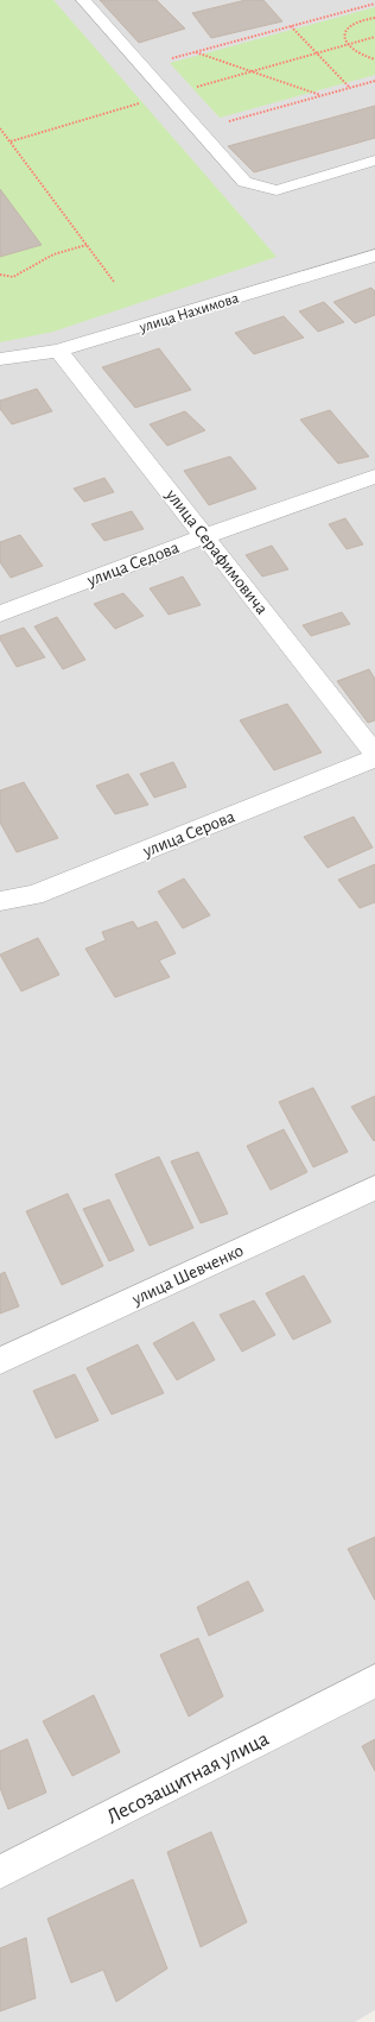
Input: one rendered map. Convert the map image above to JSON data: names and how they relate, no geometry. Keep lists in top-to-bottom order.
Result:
{
  "streets": {
    "street": [
      "улица Нахимова",
      "улица Серафимовича",
      "улица Седова",
      "улица Серова",
      "улица Шевченко",
      "Лесозащитная улица"
    ]
  },
  "crossings": [
    ["улица Нахимова", "улица Серафимовича"],
    ["улица Серафимовича", "улица Седова"]
  ]
}
